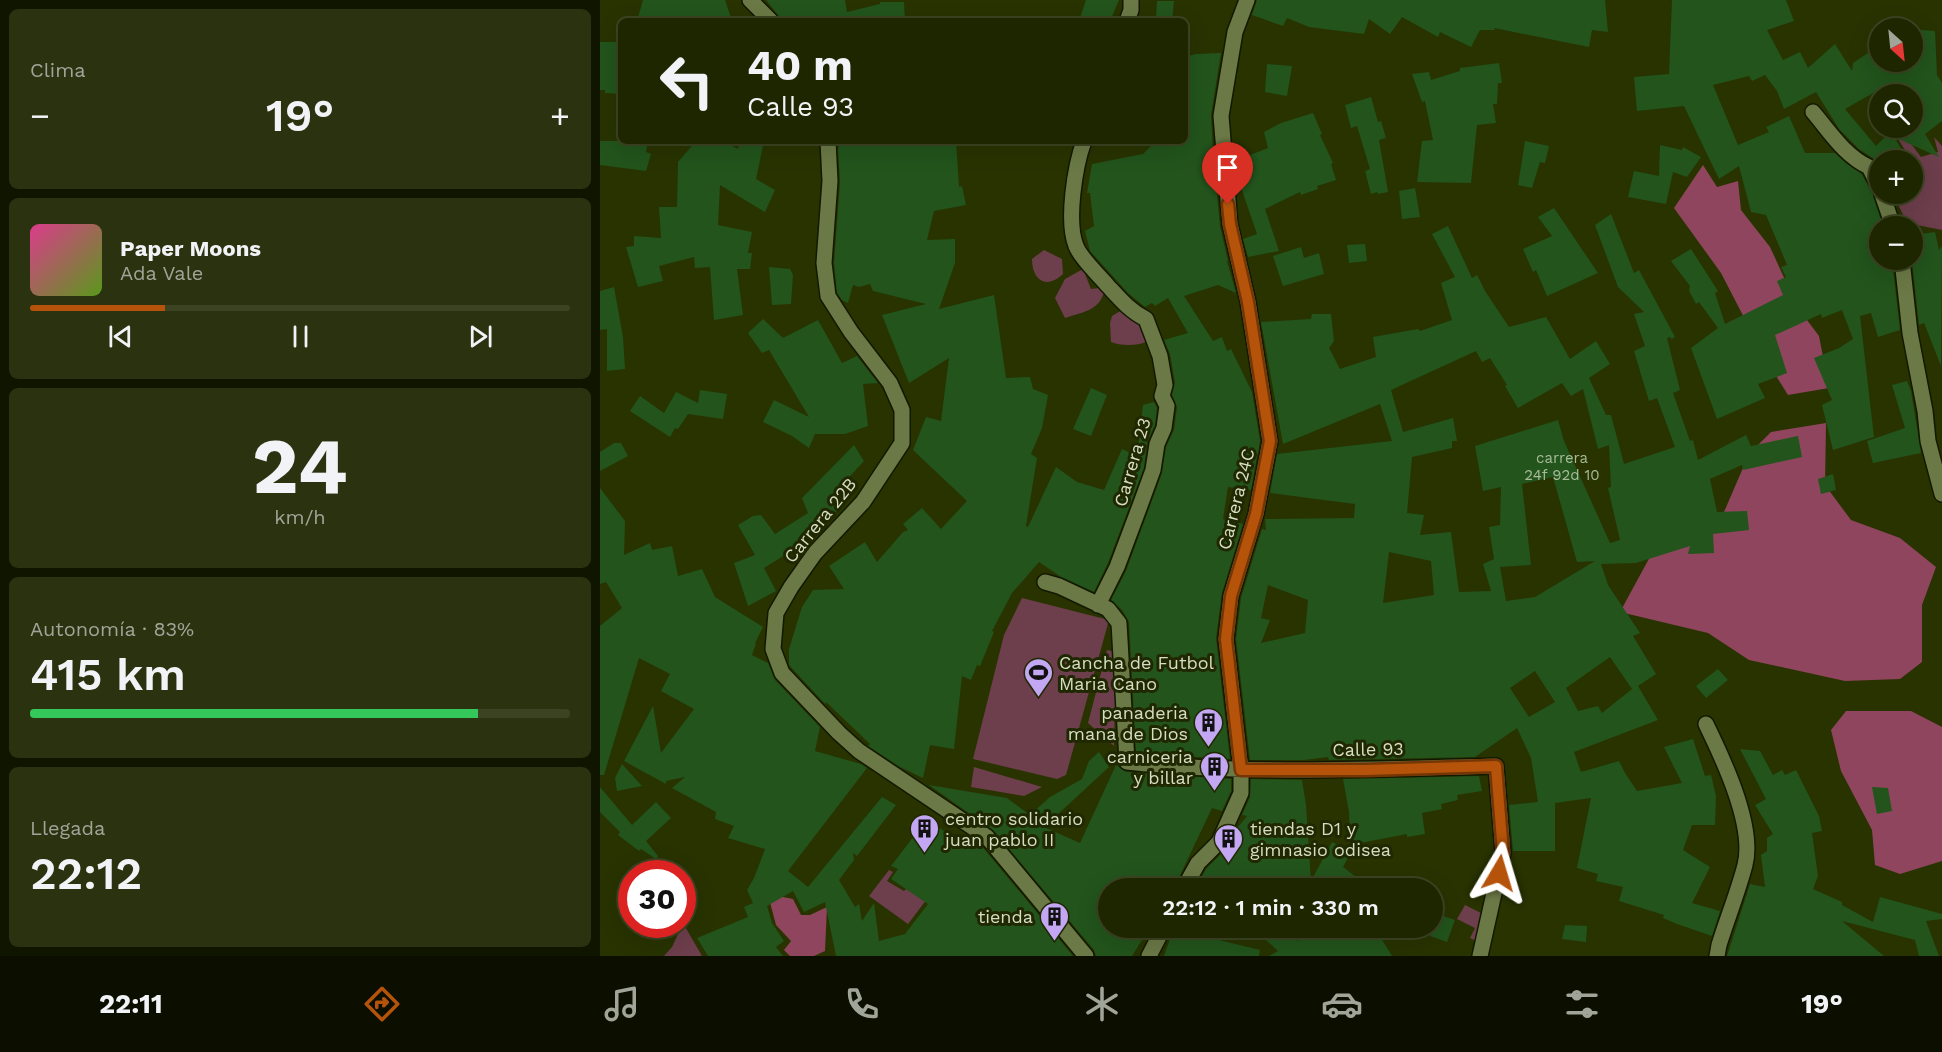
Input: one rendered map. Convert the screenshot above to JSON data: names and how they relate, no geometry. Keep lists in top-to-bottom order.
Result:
{
  "streets": {
    "street": [
      "Carrera 23",
      "Carrera 24C",
      "Carrera 22B",
      "Calle 93"
    ]
  },
  "crossings": [
    ["Carrera 24C", "Calle 93"]
  ],
  "places": {
    "sports": ["Cancha de Futbol Maria Cano"],
    "building": [
      "panaderia mana de Dios",
      "carniceria y billar",
      "centro solidario juan pablo II",
      "tiendas D1 y gimnasio odisea",
      "tienda"
    ]
  },
  "house_numbers": ["carrera 24f 92d 10"],
  "north": "bottom right",
  "page": {
    "tile": [
      "Clima",
      ["24", "km/h"],
      ["Autonomía · 83%", "415 km"],
      ["Llegada", "22:12"]
    ],
    "map_buttons": ["+", "−"],
    "turn": ["40 m", "Calle 93"],
    "heat": ["−", "19°", "+"],
    "song": ["Paper Moons", "Ada Vale"],
    "limit": "30",
    "trip": "22:12 · 1 min · 330 m",
    "tabs": ["22:11", "19°"]
  }
}
